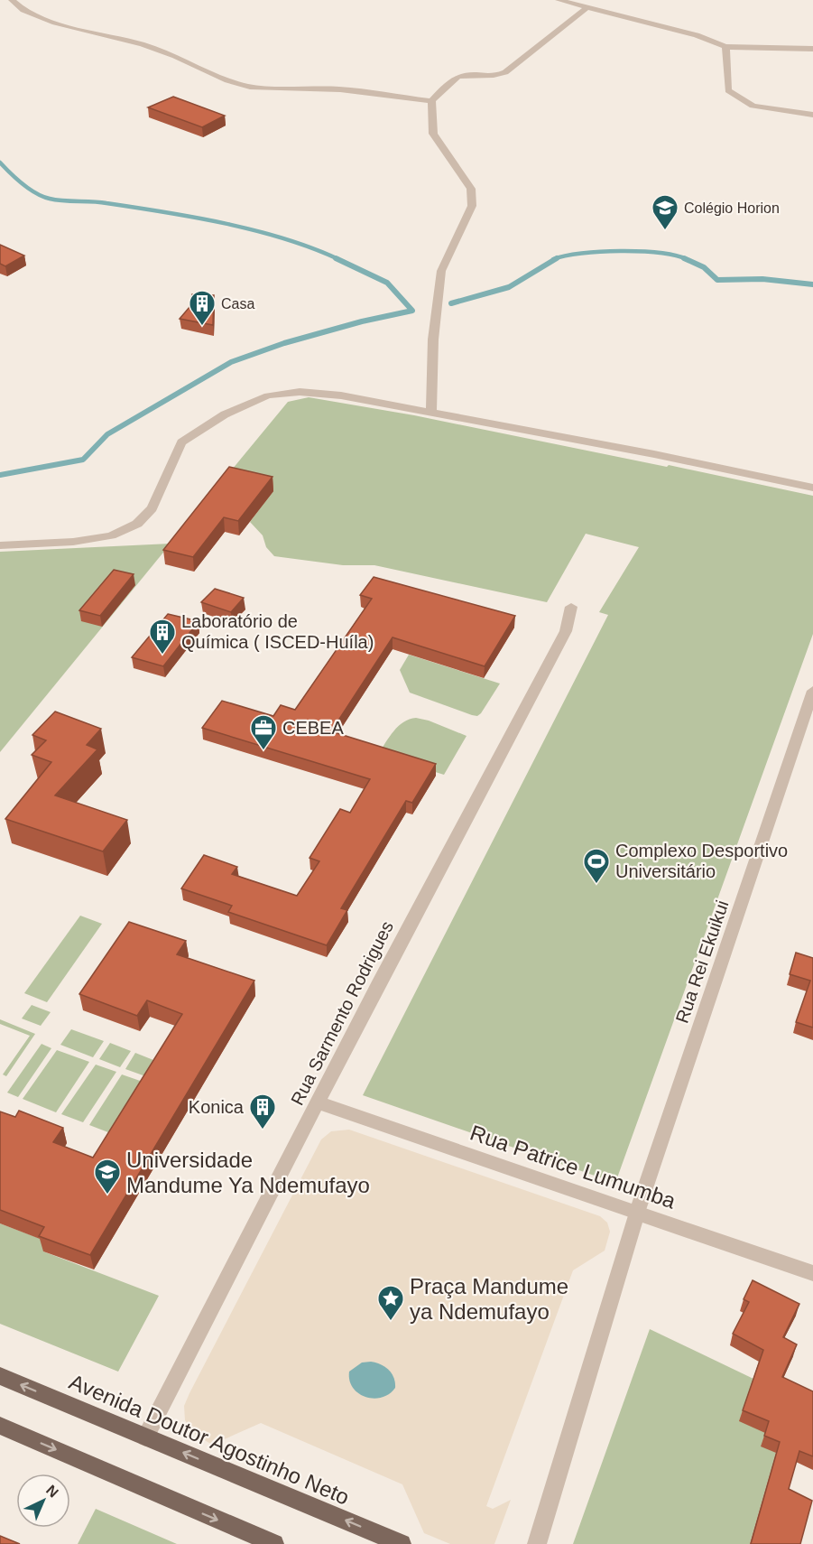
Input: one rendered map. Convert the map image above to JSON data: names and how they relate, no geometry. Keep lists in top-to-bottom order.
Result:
{
  "streets": {
    "main road": ["Avenida Doutor Agostinho Neto"],
    "street": ["Rua Rei Ekuikui", "Rua Sarmento Rodrigues", "Rua Patrice Lumumba"]
  },
  "crossings": [
    ["Rua Rei Ekuikui", "Rua Patrice Lumumba"],
    ["Rua Sarmento Rodrigues", "Rua Patrice Lumumba"],
    ["Rua Sarmento Rodrigues", "Avenida Doutor Agostinho Neto"]
  ],
  "places": {
    "school or university": ["Colégio Horion", "Universidade Mandume Ya Ndemufayo"],
    "building": ["Casa", "Laboratório de Química ( ISCED-Huíla)", "Konica"],
    "office": ["CEBEA"],
    "sports": ["Complexo Desportivo Universitário"],
    "place": ["Praça Mandume ya Ndemufayo"]
  },
  "north": "top right"
}
